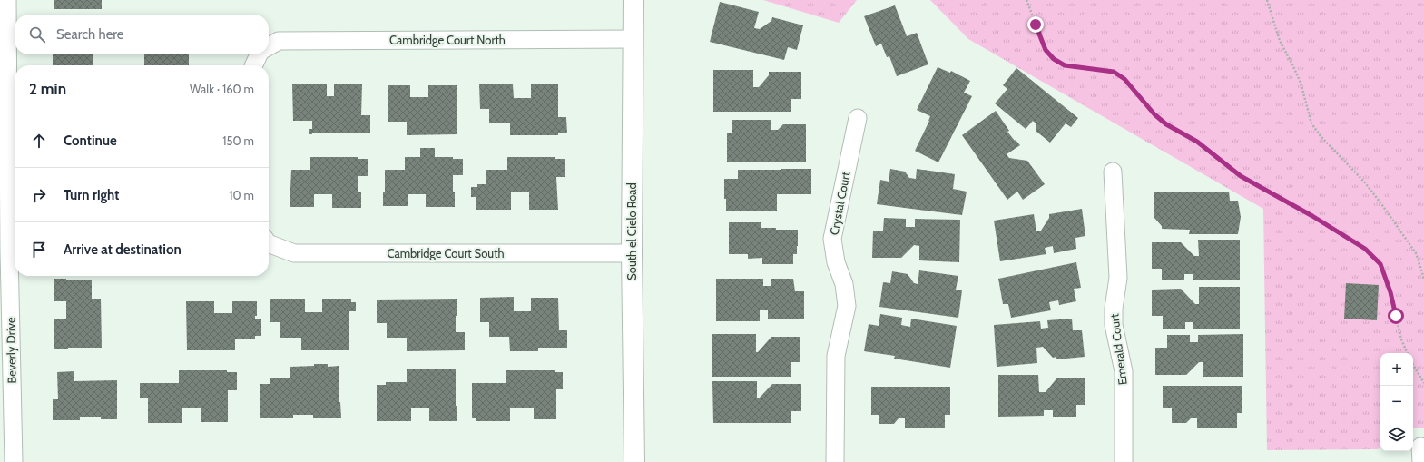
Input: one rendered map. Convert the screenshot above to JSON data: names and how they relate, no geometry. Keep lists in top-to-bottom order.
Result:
{
  "streets": {
    "street": [
      "Cambridge Court North",
      "Crystal Court",
      "South el Cielo Road",
      "Cambridge Court South",
      "Emerald Court",
      "Beverly Drive"
    ]
  },
  "crossings": [
    ["Cambridge Court North", "South el Cielo Road"],
    ["South el Cielo Road", "Cambridge Court South"]
  ],
  "page": {
    "search": "Search here",
    "heading": ["2 min", "Walk · 160 m"],
    "list": [
      ["Continue", "150 m"],
      ["Turn right", "10 m"],
      "Arrive at destination"
    ],
    "map_buttons": ["+", "−"]
  }
}
